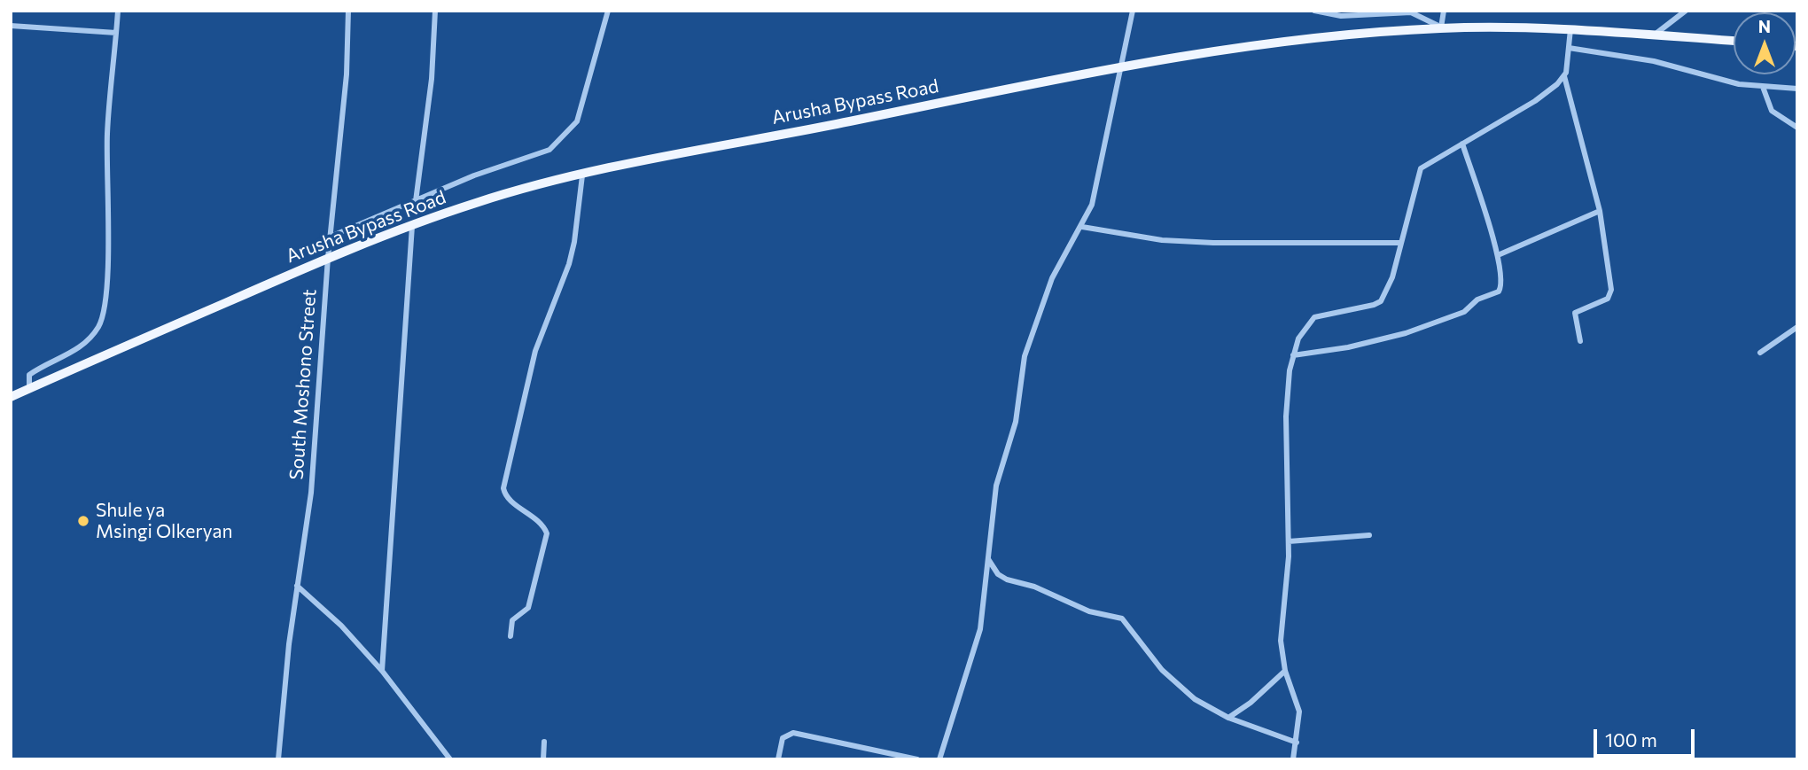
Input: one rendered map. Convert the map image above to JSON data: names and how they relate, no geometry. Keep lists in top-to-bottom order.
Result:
{
  "streets": {
    "main road": ["Arusha Bypass Road"],
    "street": ["South Moshono Street"]
  },
  "crossings": [
    ["Arusha Bypass Road", "South Moshono Street"]
  ],
  "places": ["Shule ya Msingi Olkeryan"],
  "scale_bar": "100 m",
  "north": "top"
}
